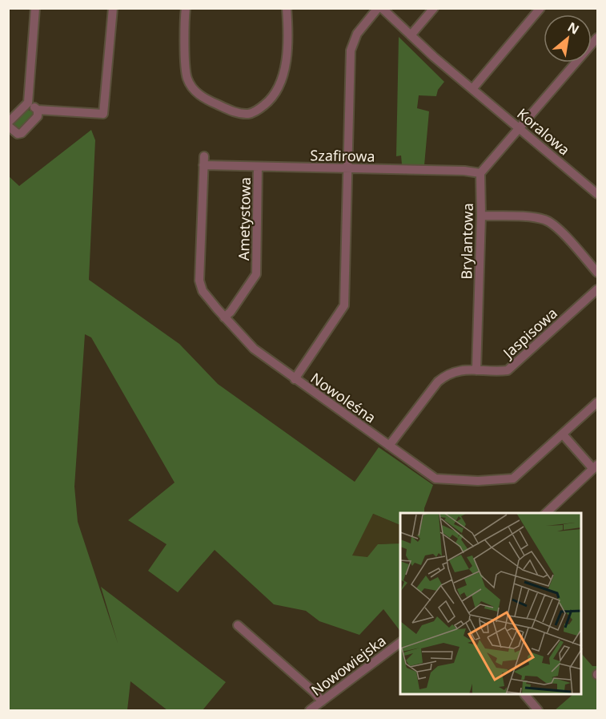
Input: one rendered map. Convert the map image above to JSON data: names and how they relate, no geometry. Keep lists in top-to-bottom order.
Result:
{
  "streets": {
    "street": [
      "Koralowa",
      "Szafirowa",
      "Ametystowa",
      "Brylantowa",
      "Jaspisowa",
      "Nowoleśna",
      "Nowowiejska"
    ]
  },
  "crossings": [
    ["Szafirowa", "Ametystowa"],
    ["Szafirowa", "Brylantowa"],
    ["Szafirowa", "Nowoleśna"],
    ["Ametystowa", "Nowoleśna"],
    ["Brylantowa", "Jaspisowa"],
    ["Jaspisowa", "Nowoleśna"]
  ],
  "north": "top right"
}
